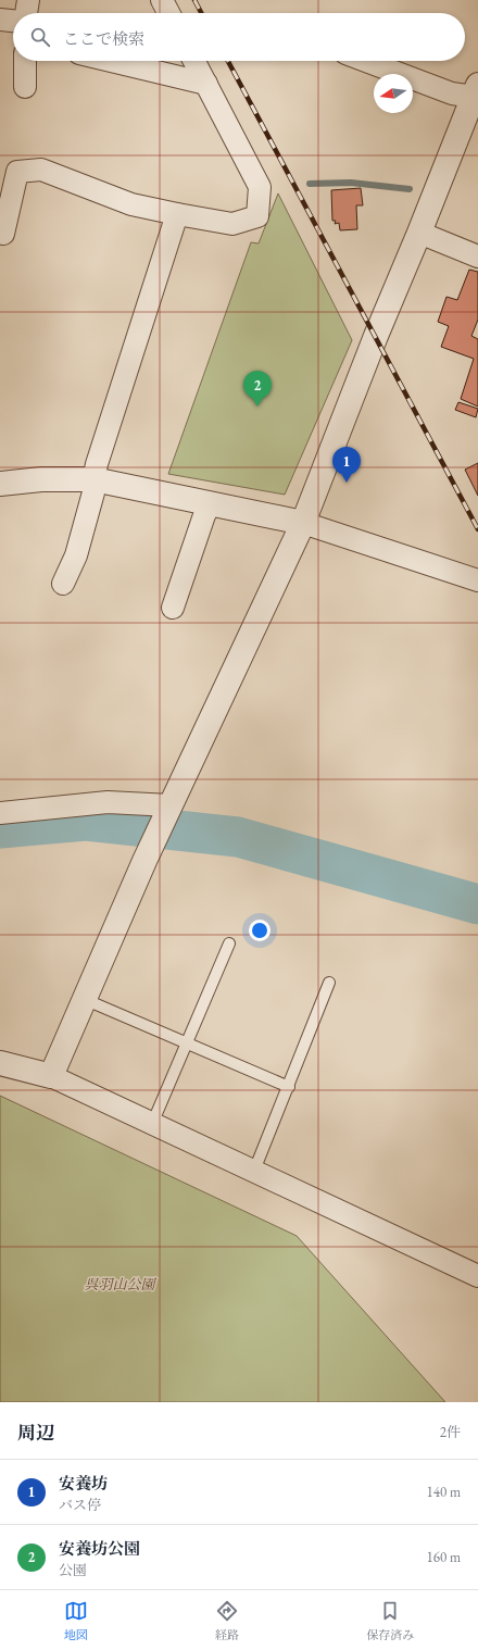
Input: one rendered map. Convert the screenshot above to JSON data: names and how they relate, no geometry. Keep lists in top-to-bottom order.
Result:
{
  "parks": ["呉羽山公園"],
  "north": "left",
  "page": {
    "search": "ここで検索",
    "pins": ["2", "1"],
    "heading": ["周辺", "2件"],
    "list": [
      {
        "mark": "1",
        "name": "安養坊",
        "note": "バス停",
        "value": "140 m"
      },
      {
        "mark": "2",
        "name": "安養坊公園",
        "note": "公園",
        "value": "160 m"
      }
    ],
    "nav": ["地図", "経路", "保存済み"]
  }
}
